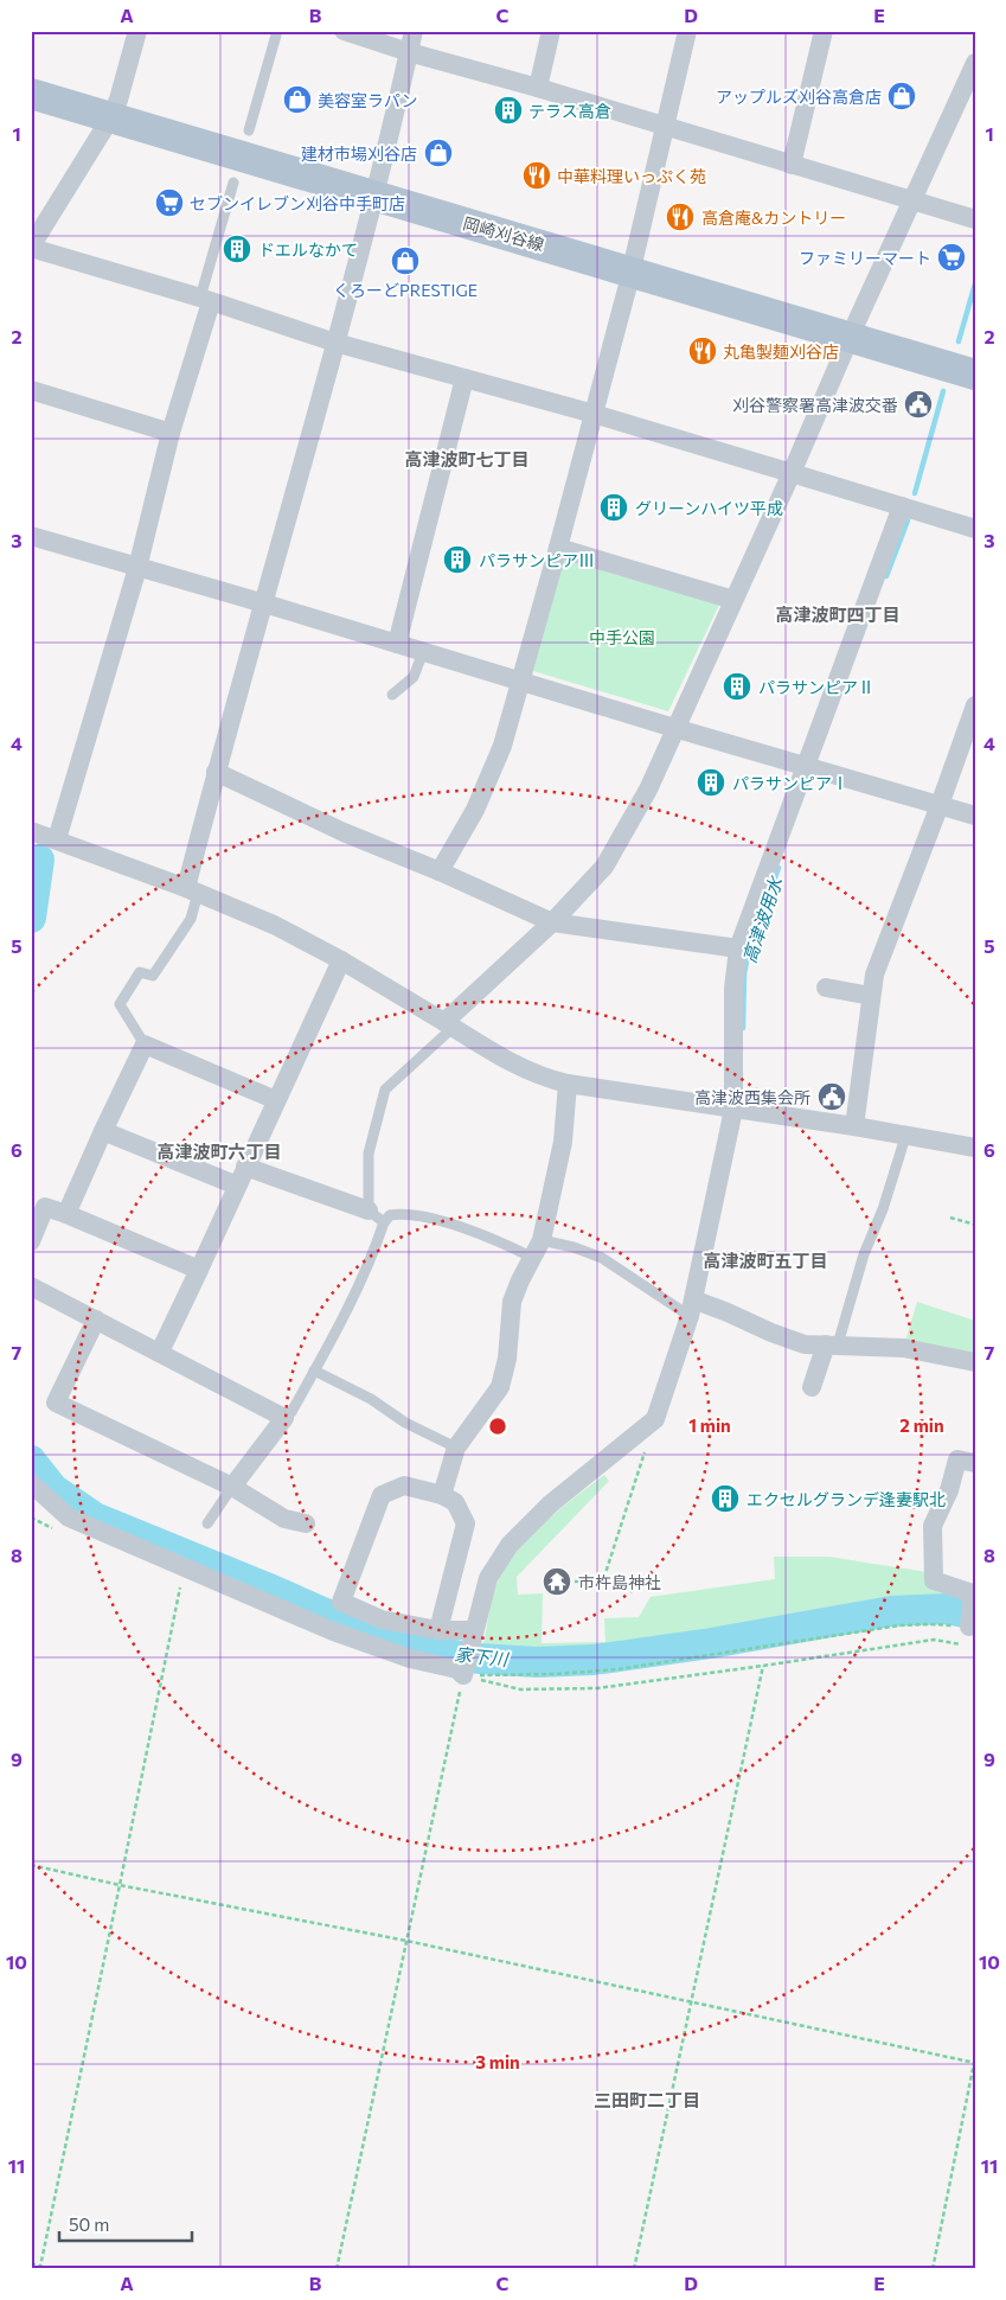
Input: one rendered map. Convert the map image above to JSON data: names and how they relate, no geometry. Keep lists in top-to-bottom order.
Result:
{
  "streets": {
    "main road": ["岡崎刈谷線"]
  },
  "districts": [
    "高津波町七丁目",
    "高津波町四丁目",
    "高津波町六丁目",
    "高津波町五丁目",
    "三田町二丁目"
  ],
  "water": ["高津波用水", "家下川"],
  "parks": ["中手公園"],
  "places": {
    "shop": [
      "アップルズ刈谷高倉店",
      "美容室ラパン",
      "建材市場刈谷店",
      "くろーどPRESTIGE"
    ],
    "building": [
      "テラス高倉",
      "ドエルなかて",
      "グリーンハイツ平成",
      "パラサンピアⅢ",
      "パラサンピアⅡ",
      "パラサンピアⅠ",
      "エクセルグランデ逢妻駅北"
    ],
    "restaurant": ["中華料理いっぷく苑", "高倉庵&カントリー", "丸亀製麺刈谷店"],
    "supermarket": ["セブンイレブン刈谷中手町店", "ファミリーマート"],
    "public building": ["刈谷警察署高津波交番", "高津波西集会所"],
    "temple": ["市杵島神社"]
  },
  "scale_bar": "50 m",
  "grid": {
    "columns": [
      "A",
      "B",
      "C",
      "D",
      "E"
    ],
    "rows": [
      "1",
      "2",
      "3",
      "4",
      "5",
      "6",
      "7",
      "8",
      "9",
      "10",
      "11"
    ]
  },
  "rings": ["1 min", "2 min", "3 min"]
}
